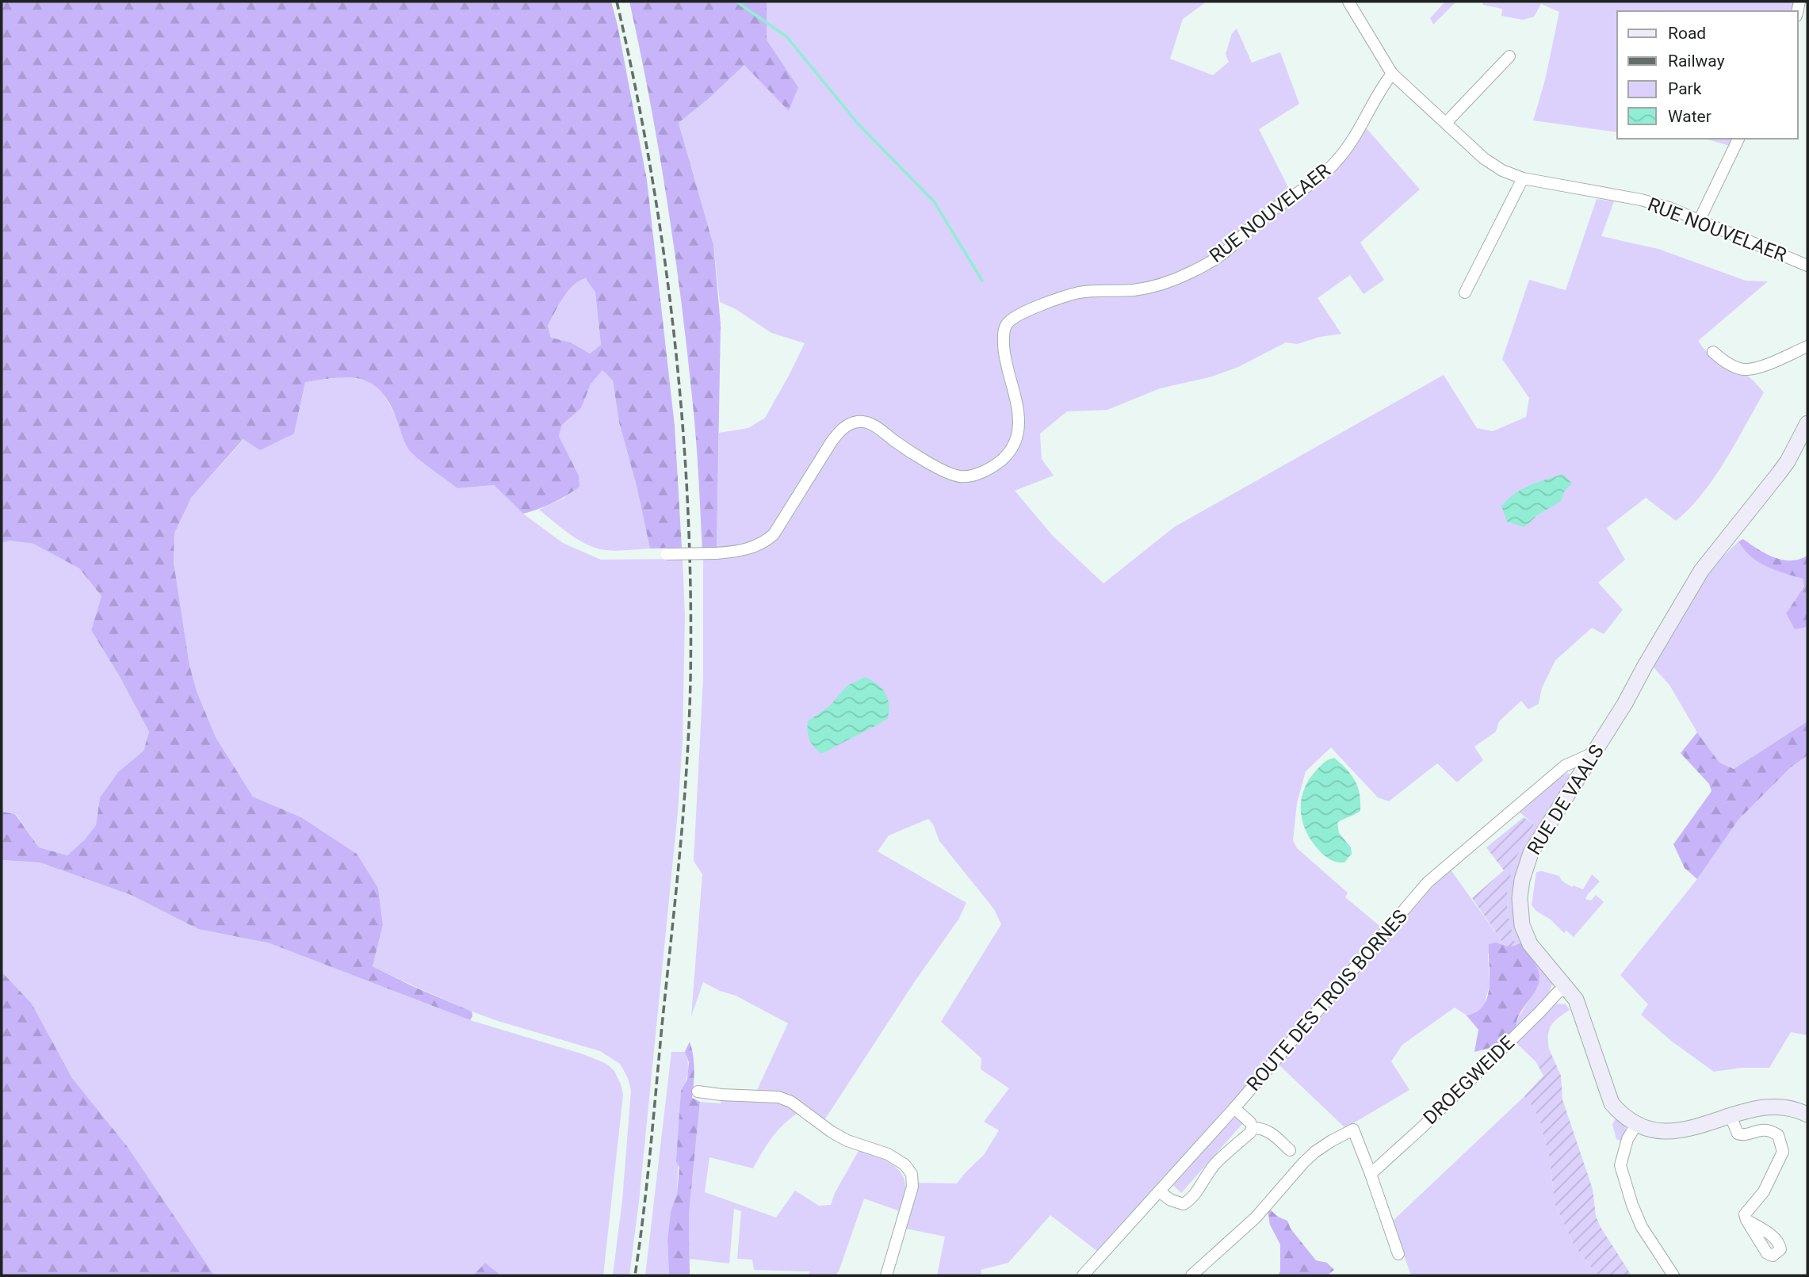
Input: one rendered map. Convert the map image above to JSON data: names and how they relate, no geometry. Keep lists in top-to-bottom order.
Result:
{
  "streets": {
    "main road": ["RUE DE VAALS"],
    "street": ["RUE NOUVELAER", "ROUTE DES TROIS BORNES", "DROEGWEIDE"]
  },
  "crossings": [
    ["RUE DE VAALS", "ROUTE DES TROIS BORNES"],
    ["RUE DE VAALS", "DROEGWEIDE"]
  ],
  "legend": [
    "Road",
    "Railway",
    "Park",
    "Water"
  ]
}
